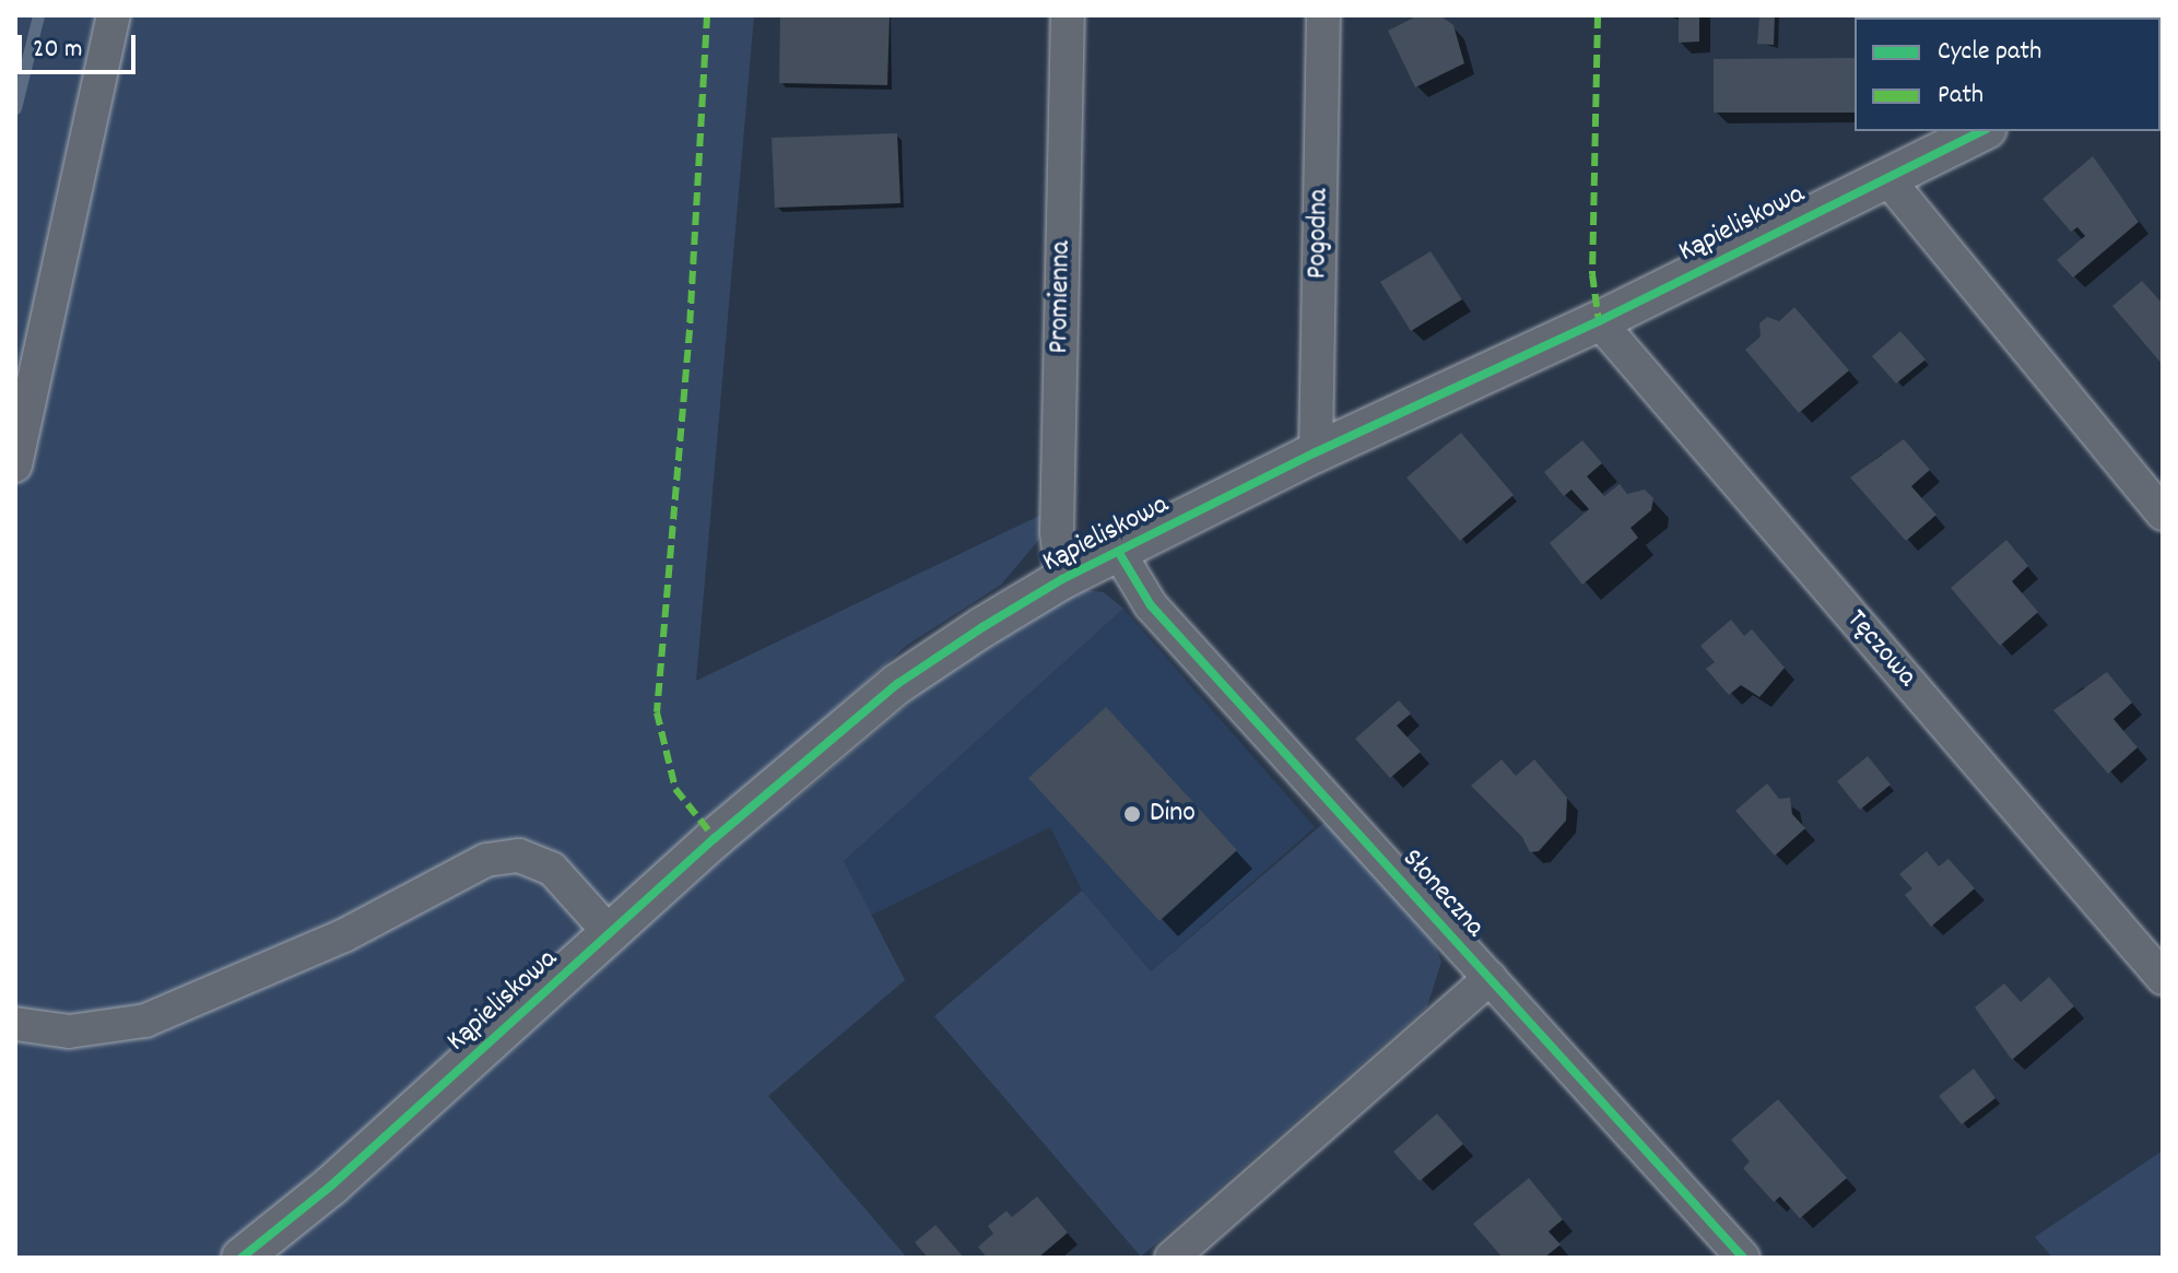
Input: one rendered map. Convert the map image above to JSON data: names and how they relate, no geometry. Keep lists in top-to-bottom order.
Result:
{
  "streets": {
    "street": [
      "Kąpieliskowa",
      "Pogodna",
      "Promienna",
      "Tęczowa",
      "Słoneczna"
    ]
  },
  "crossings": [
    ["Kąpieliskowa", "Pogodna"],
    ["Kąpieliskowa", "Promienna"],
    ["Kąpieliskowa", "Tęczowa"],
    ["Kąpieliskowa", "Słoneczna"]
  ],
  "places": ["Dino"],
  "legend": ["Cycle path", "Path"],
  "scale_bar": "20 m"
}
